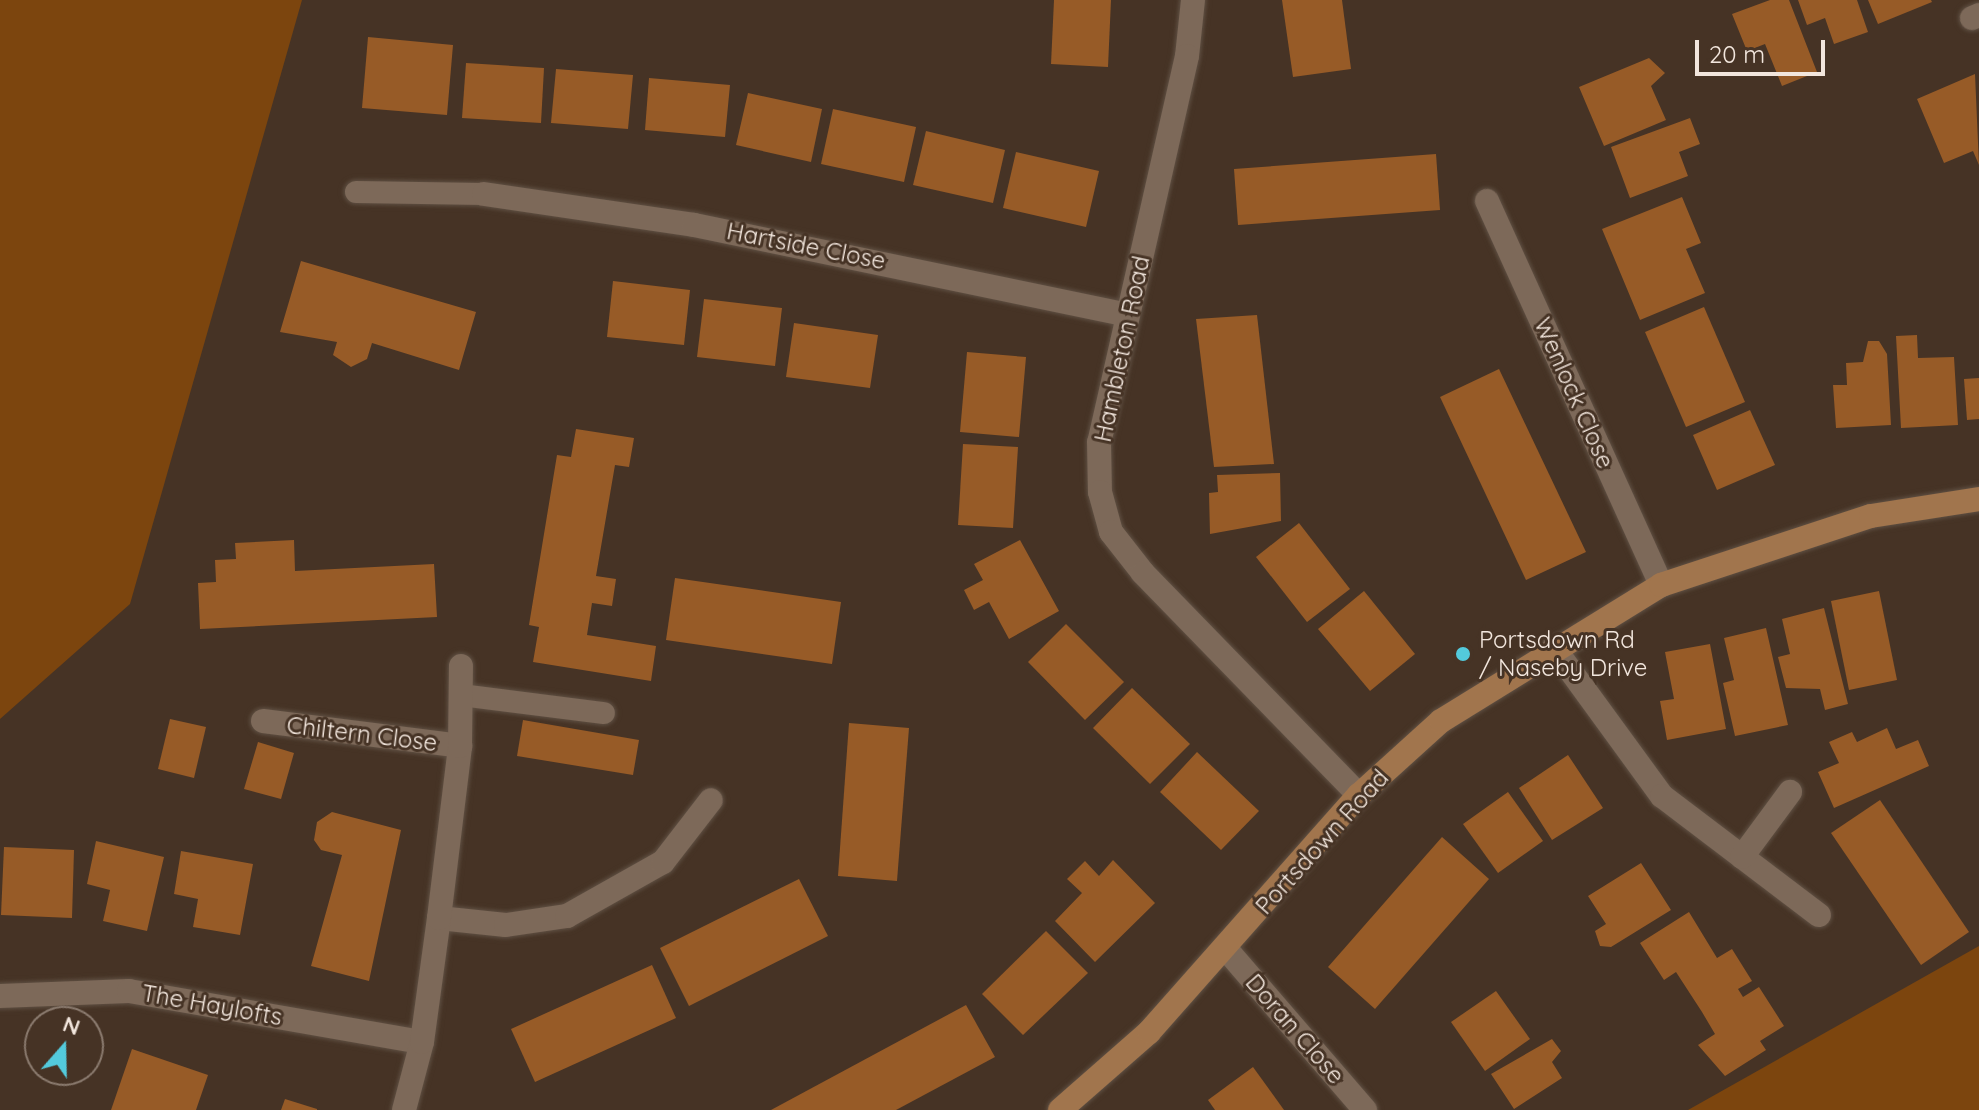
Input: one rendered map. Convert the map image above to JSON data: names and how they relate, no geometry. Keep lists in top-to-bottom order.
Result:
{
  "streets": {
    "street": [
      "Hartside Close",
      "Hambleton Road",
      "Wenlock Close",
      "Chiltern Close",
      "Portsdown Road",
      "The Haylofts",
      "Doran Close"
    ]
  },
  "crossings": [
    ["Hartside Close", "Hambleton Road"],
    ["Hambleton Road", "Portsdown Road"],
    ["Wenlock Close", "Portsdown Road"],
    ["Chiltern Close", "The Haylofts"],
    ["Portsdown Road", "Doran Close"]
  ],
  "places": ["Portsdown Rd / Naseby Drive"],
  "scale_bar": "20 m",
  "north": "top"
}
